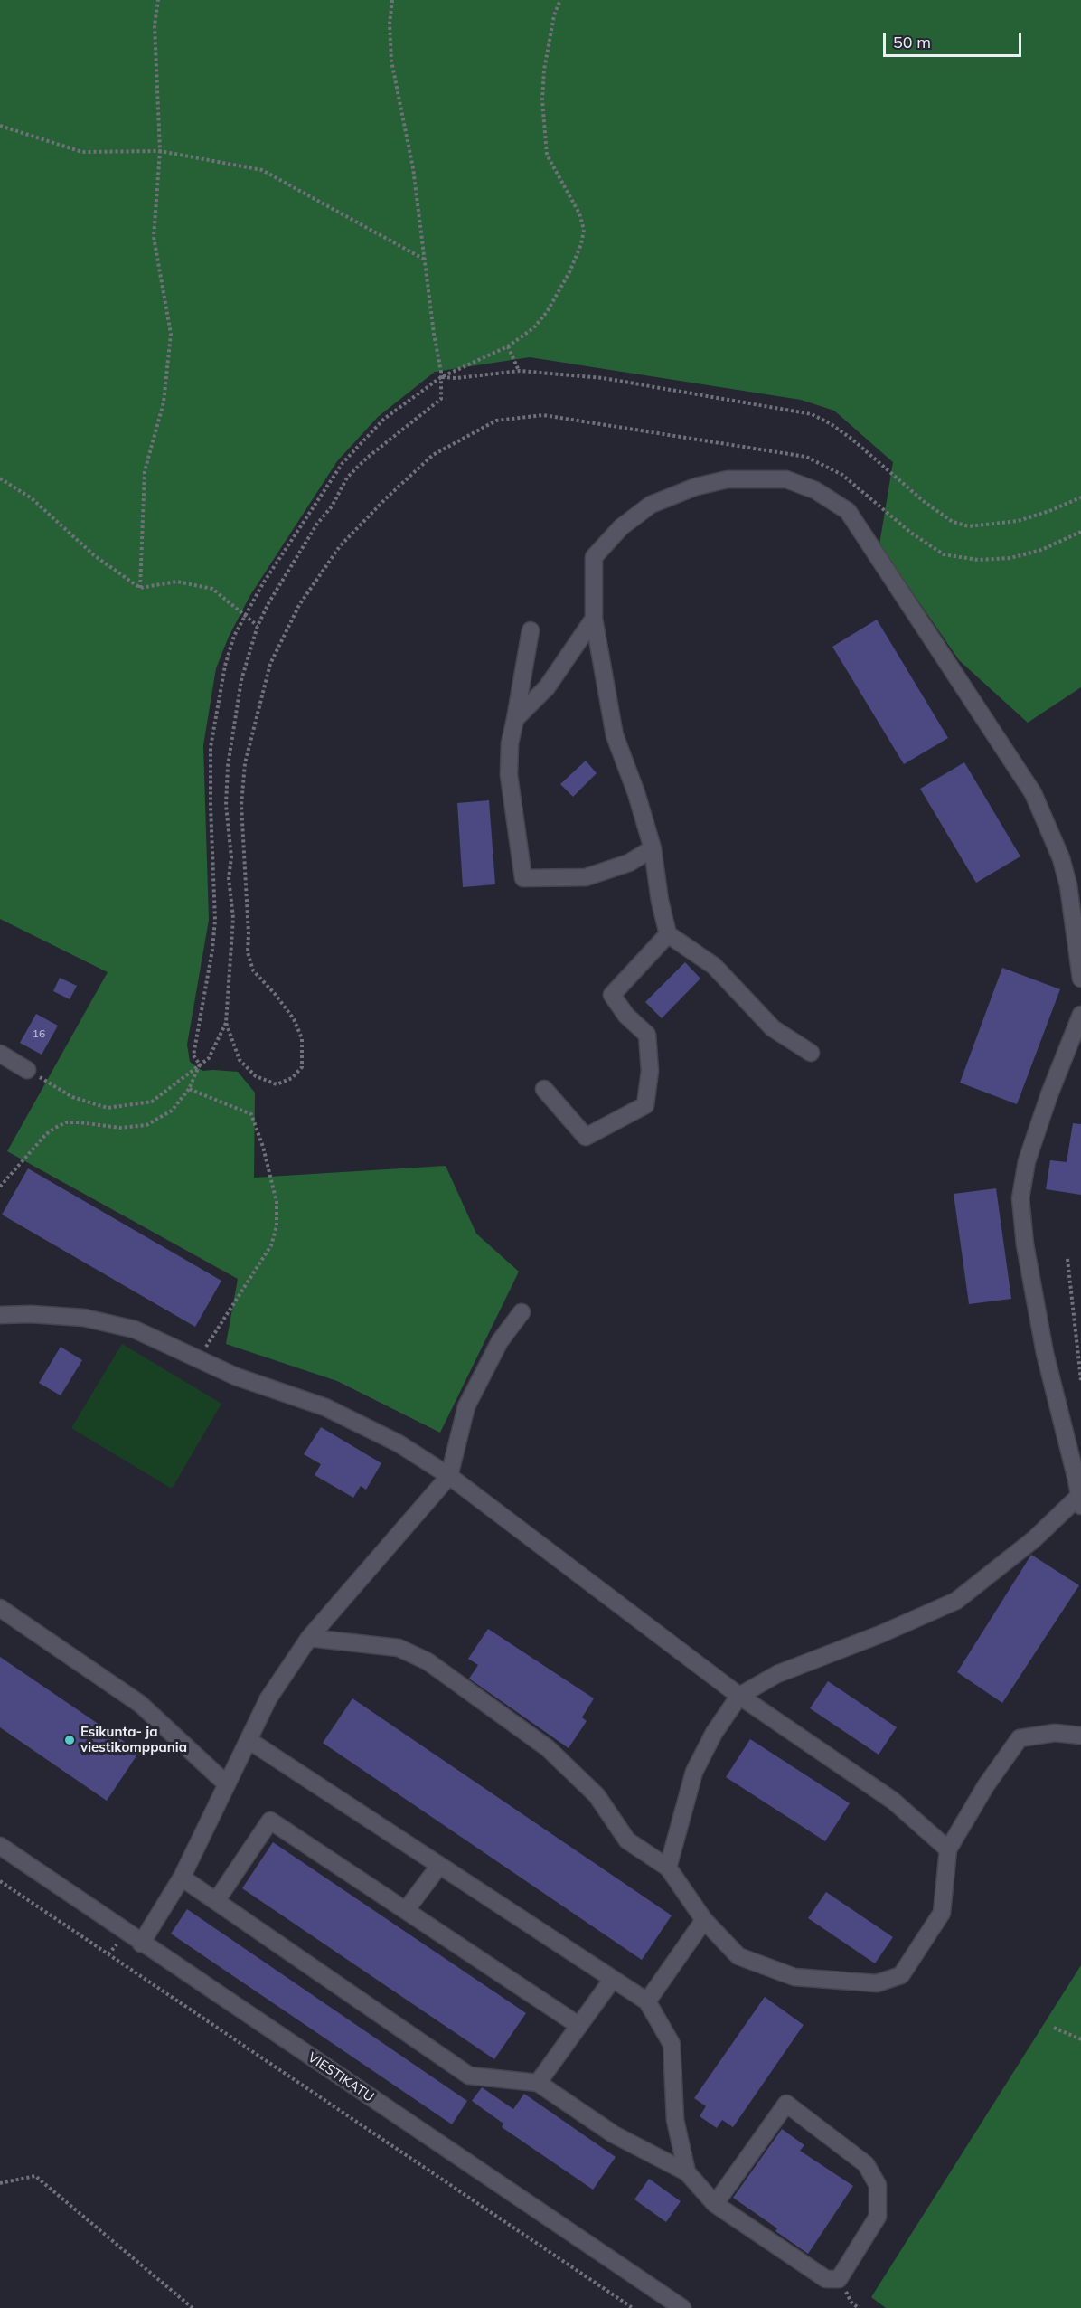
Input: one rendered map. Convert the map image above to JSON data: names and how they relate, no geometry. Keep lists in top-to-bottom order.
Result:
{
  "streets": {
    "street": ["VIESTIKATU"]
  },
  "places": ["Esikunta- ja viestikomppania"],
  "house_numbers": ["16"],
  "scale_bar": "50 m"
}
